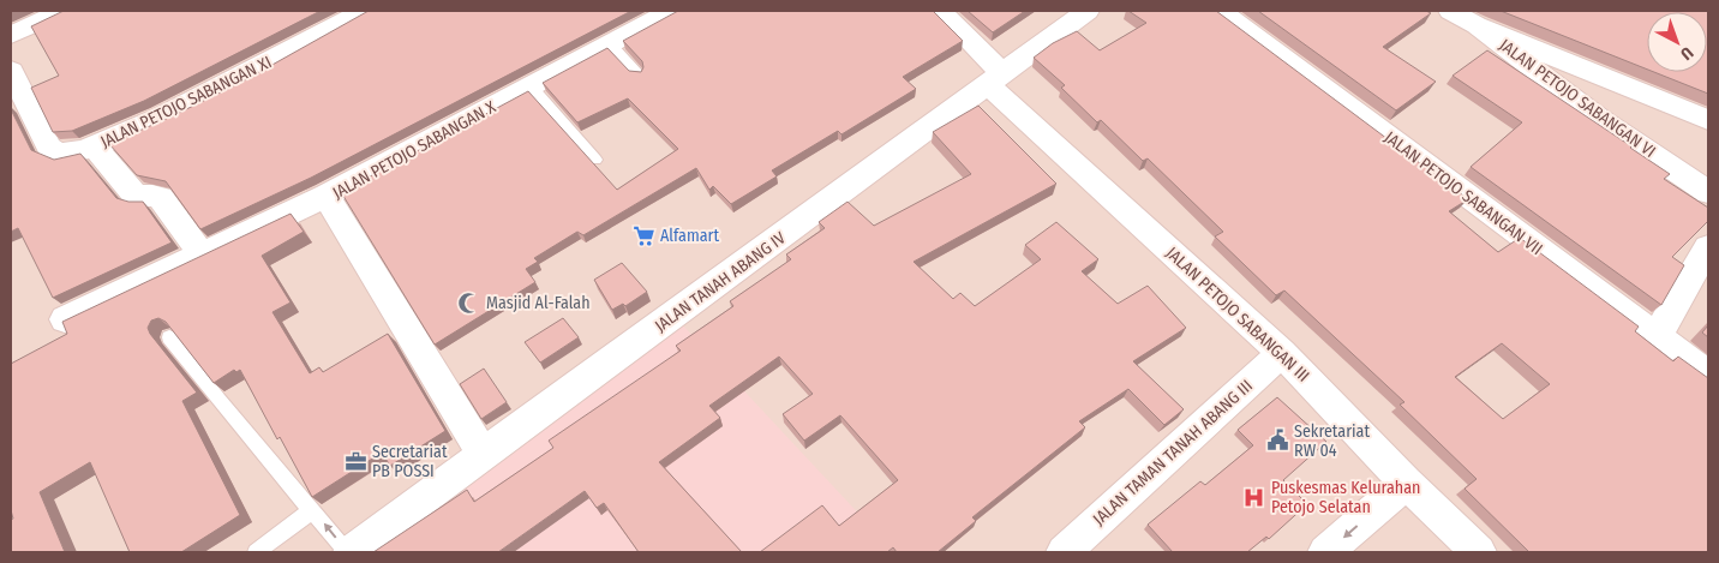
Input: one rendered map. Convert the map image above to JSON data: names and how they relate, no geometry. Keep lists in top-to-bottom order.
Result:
{
  "streets": {
    "street": [
      "JALAN PETOJO SABANGAN VI",
      "JALAN PETOJO SABANGAN XI",
      "JALAN PETOJO SABANGAN X",
      "JALAN PETOJO SABANGAN VII",
      "JALAN TANAH ABANG IV",
      "JALAN PETOJO SABANGAN III",
      "JALAN TAMAN TANAH ABANG III"
    ]
  },
  "crossings": [
    ["JALAN PETOJO SABANGAN X", "JALAN TANAH ABANG IV"],
    ["JALAN TANAH ABANG IV", "JALAN PETOJO SABANGAN III"],
    ["JALAN PETOJO SABANGAN III", "JALAN TAMAN TANAH ABANG III"]
  ],
  "places": {
    "supermarket": ["Alfamart"],
    "mosque": ["Masjid Al-Falah"],
    "public building": ["Sekretariat RW 04"],
    "office": ["Secretariat PB POSSI"],
    "hospital": ["Puskesmas Kelurahan Petojo Selatan"]
  },
  "north": "bottom right"
}
